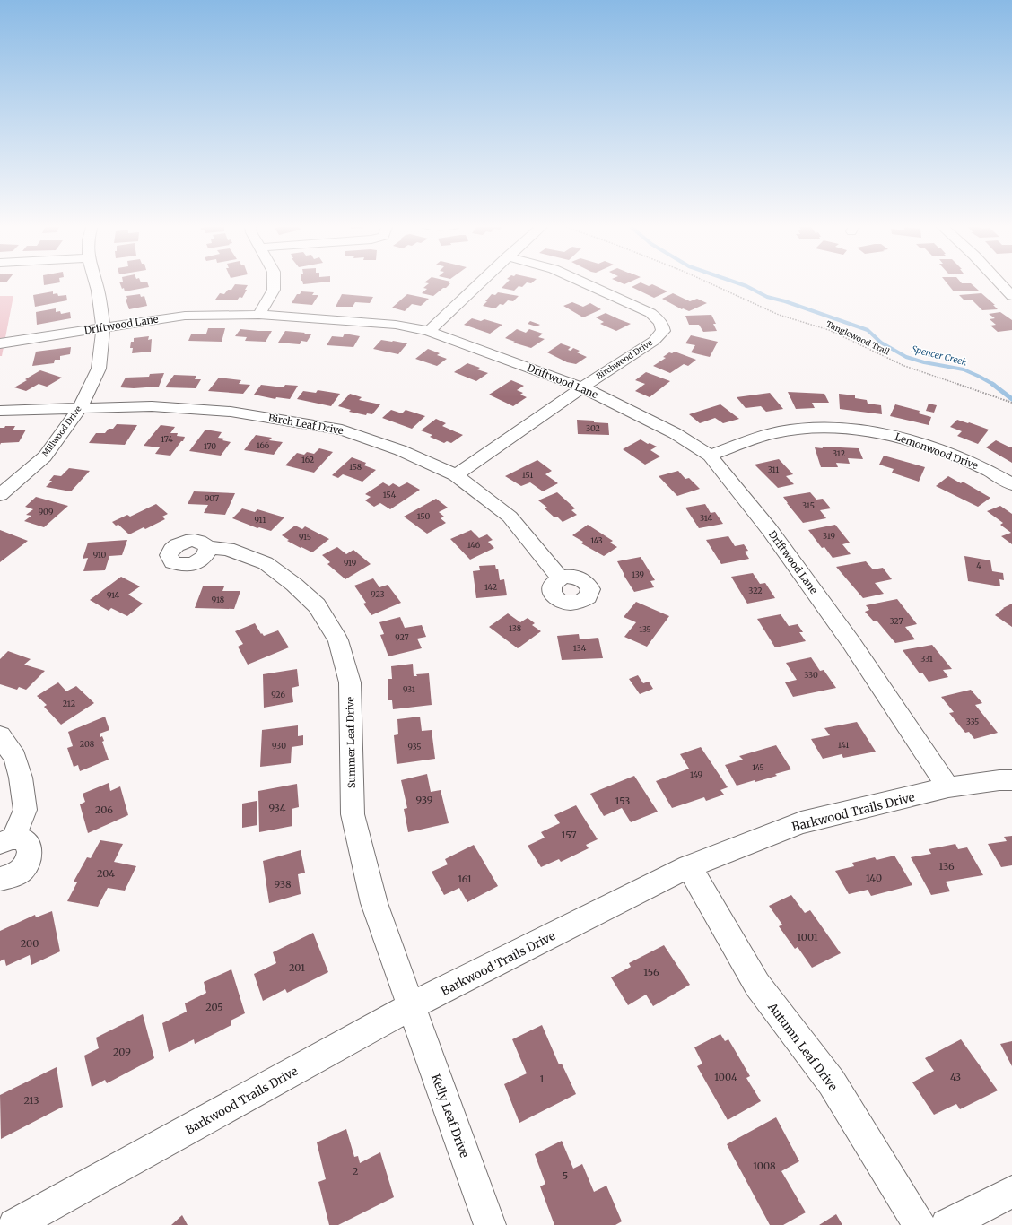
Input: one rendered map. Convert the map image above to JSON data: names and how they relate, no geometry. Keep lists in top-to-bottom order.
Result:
{
  "streets": {
    "street": [
      "Driftwood Lane",
      "Birchwood Drive",
      "Birch Leaf Drive",
      "Millwood Drive",
      "Lemonwood Drive",
      "Summer Leaf Drive",
      "Barkwood Trails Drive",
      "Autumn Leaf Drive",
      "Kelly Leaf Drive"
    ],
    "path": ["Tanglewood Trail"]
  },
  "crossings": [
    ["Driftwood Lane", "Birchwood Drive"],
    ["Driftwood Lane", "Millwood Drive"],
    ["Driftwood Lane", "Lemonwood Drive"],
    ["Driftwood Lane", "Barkwood Trails Drive"],
    ["Birchwood Drive", "Birch Leaf Drive"],
    ["Birch Leaf Drive", "Millwood Drive"],
    ["Summer Leaf Drive", "Barkwood Trails Drive"],
    ["Summer Leaf Drive", "Kelly Leaf Drive"],
    ["Barkwood Trails Drive", "Autumn Leaf Drive"],
    ["Barkwood Trails Drive", "Kelly Leaf Drive"]
  ],
  "water": ["Spencer Creek"],
  "house_numbers": [
    "302",
    "174",
    "166",
    "170",
    "312",
    "162",
    "158",
    "311",
    "151",
    "154",
    "907",
    "315",
    "909",
    "150",
    "314",
    "911",
    "319",
    "915",
    "143",
    "146",
    "910",
    "919",
    "4",
    "139",
    "142",
    "322",
    "923",
    "914",
    "918",
    "327",
    "138",
    "135",
    "927",
    "134",
    "331",
    "330",
    "931",
    "926",
    "212",
    "335",
    "208",
    "141",
    "930",
    "935",
    "145",
    "149",
    "939",
    "153",
    "934",
    "206",
    "157",
    "136",
    "204",
    "140",
    "161",
    "938",
    "1001",
    "200",
    "201",
    "156",
    "205",
    "209",
    "1004",
    "43",
    "1",
    "213",
    "1008",
    "2",
    "5"
  ]
}
